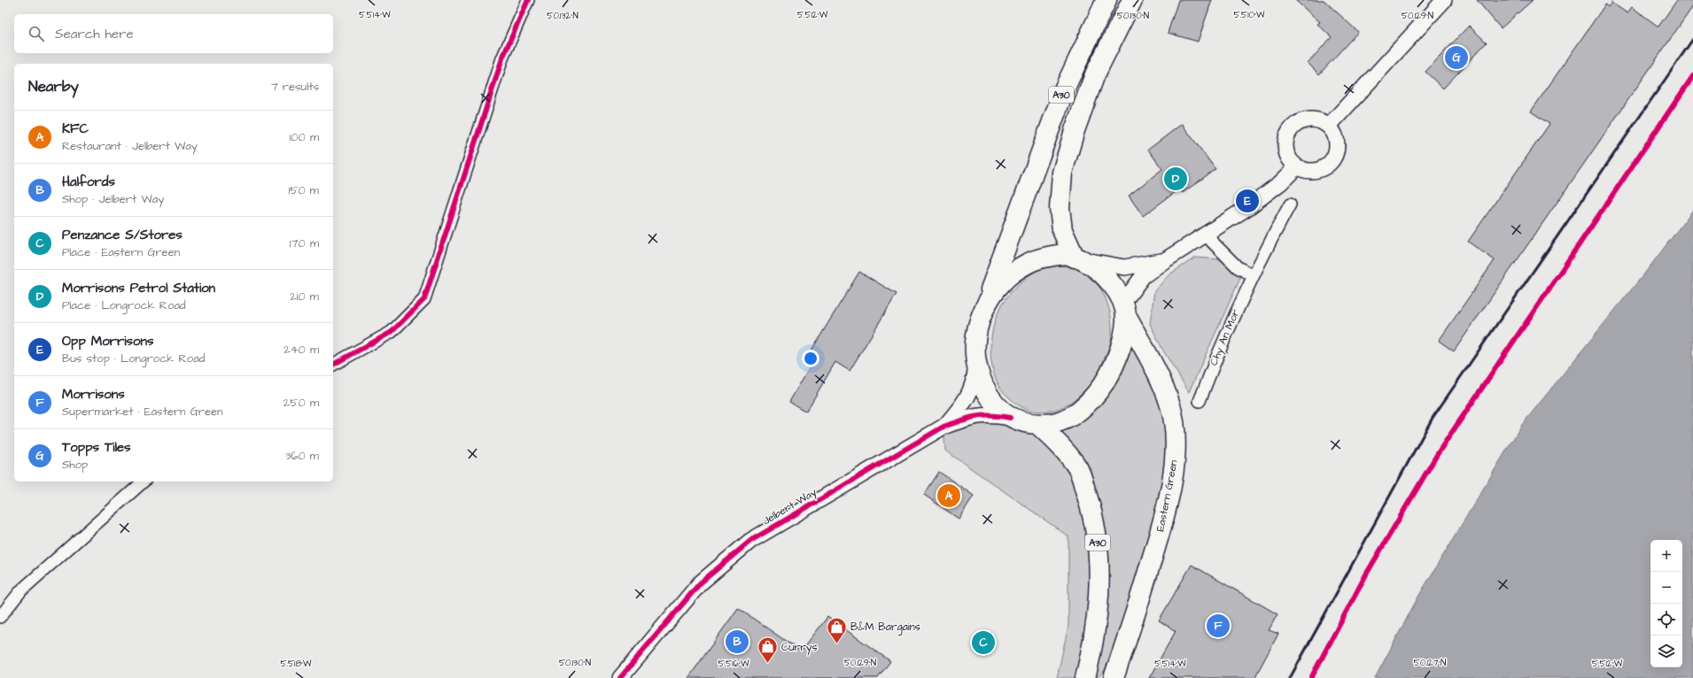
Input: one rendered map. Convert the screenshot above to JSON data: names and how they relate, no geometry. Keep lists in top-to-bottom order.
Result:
{
  "streets": {
    "highway": ["A30", "Eastern Green"],
    "street": ["Chy An Mor", "Jelbert Way"]
  },
  "crossings": [
    ["A30", "Eastern Green"]
  ],
  "places": {
    "shop": ["B&M Bargains", "Currys"]
  },
  "page": {
    "search": "Search here",
    "pins": [
      "G",
      "D",
      "E",
      "A",
      "F",
      "B",
      "C"
    ],
    "heading": ["Nearby", "7 results"],
    "list": [
      {
        "mark": "A",
        "name": "KFC",
        "note": "Restaurant · Jelbert Way",
        "value": "100 m"
      },
      {
        "mark": "B",
        "name": "Halfords",
        "note": "Shop · Jelbert Way",
        "value": "150 m"
      },
      {
        "mark": "C",
        "name": "Penzance S/Stores",
        "note": "Place · Eastern Green",
        "value": "170 m"
      },
      {
        "mark": "D",
        "name": "Morrisons Petrol Station",
        "note": "Place · Longrock Road",
        "value": "210 m"
      },
      {
        "mark": "E",
        "name": "Opp Morrisons",
        "note": "Bus stop · Longrock Road",
        "value": "240 m"
      },
      {
        "mark": "F",
        "name": "Morrisons",
        "note": "Supermarket · Eastern Green",
        "value": "250 m"
      },
      {
        "mark": "G",
        "name": "Topps Tiles",
        "note": "Shop",
        "value": "360 m"
      }
    ],
    "map_buttons": ["+", "−"]
  },
  "coordinates": [
    "5.514°W",
    "5.512°W",
    "5.510°W",
    "50.132°N",
    "50.130°N",
    "50.129°N",
    "50.127°N",
    "5.518°W",
    "5.516°W"
  ]
}
